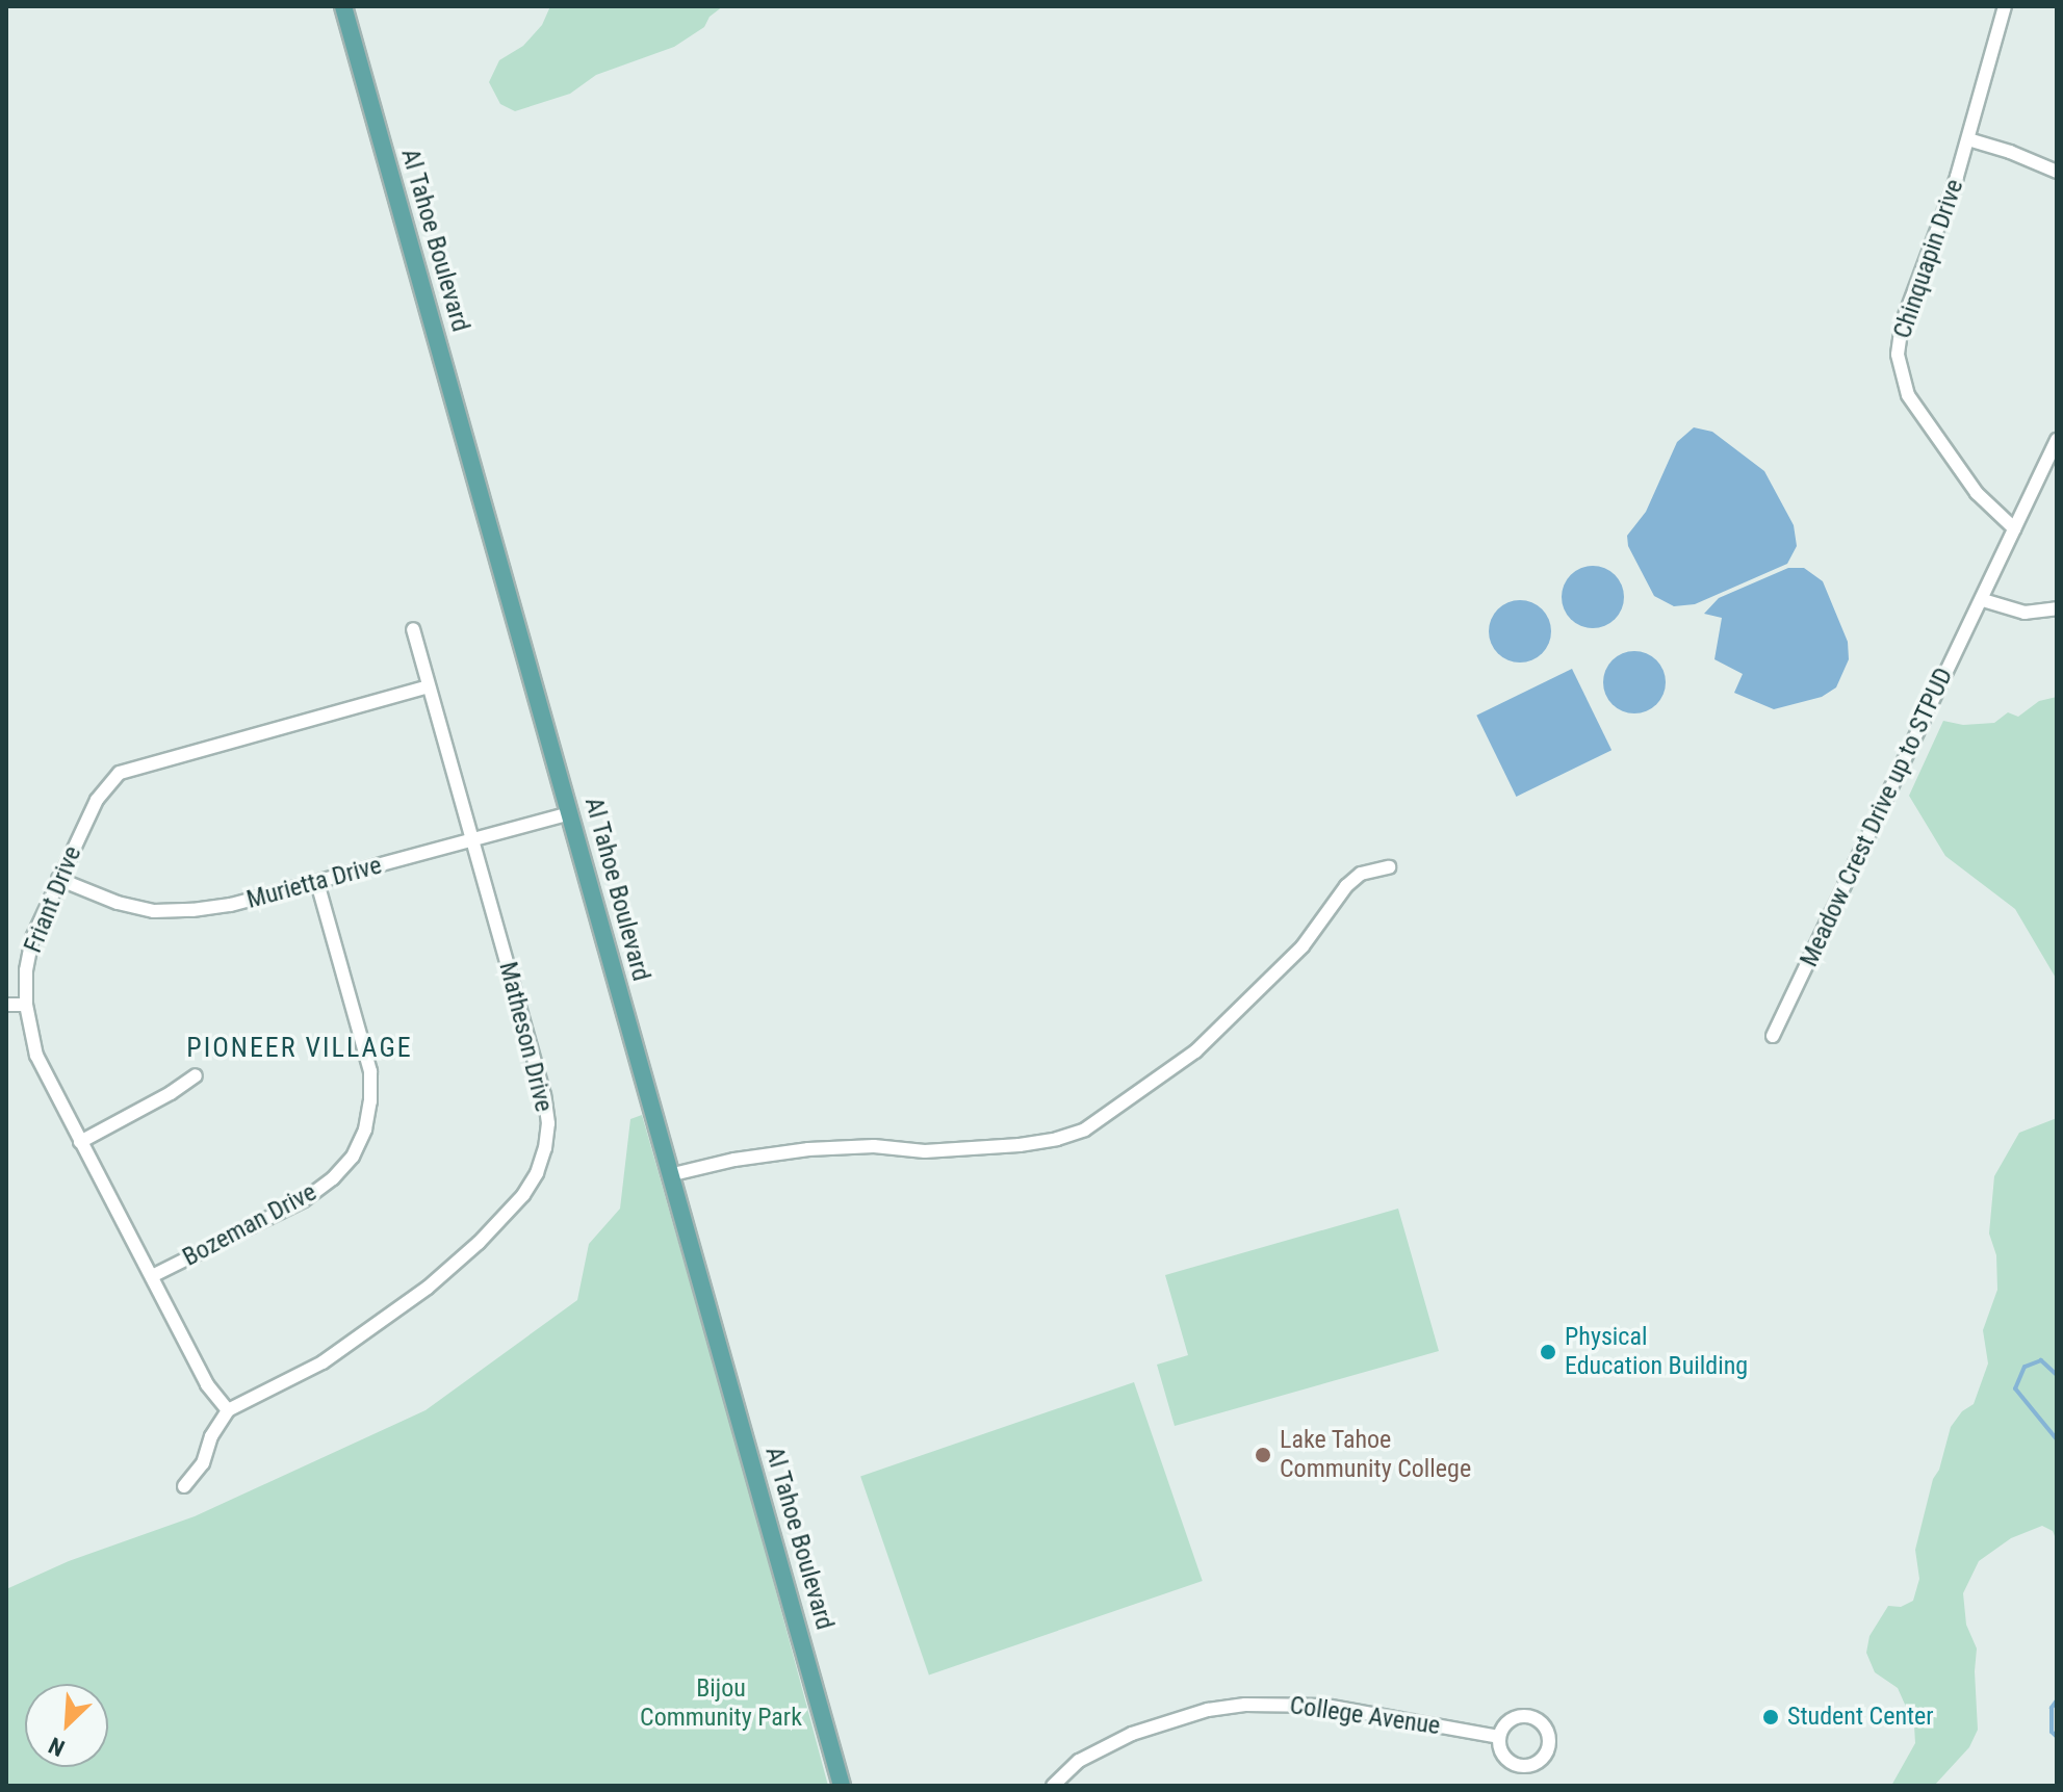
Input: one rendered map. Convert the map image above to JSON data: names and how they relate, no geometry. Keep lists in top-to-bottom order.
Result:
{
  "streets": {
    "main road": ["Al Tahoe Boulevard"],
    "street": [
      "Chinquapin Drive",
      "Meadow Crest Drive up to STPUD",
      "Murietta Drive",
      "Friant Drive",
      "Matheson Drive",
      "Bozeman Drive",
      "College Avenue"
    ]
  },
  "crossings": [
    ["Al Tahoe Boulevard", "Murietta Drive"],
    ["Chinquapin Drive", "Meadow Crest Drive up to STPUD"],
    ["Murietta Drive", "Friant Drive"],
    ["Murietta Drive", "Matheson Drive"],
    ["Murietta Drive", "Bozeman Drive"],
    ["Friant Drive", "Matheson Drive"],
    ["Friant Drive", "Bozeman Drive"]
  ],
  "districts": ["PIONEER VILLAGE"],
  "parks": ["Bijou Community Park"],
  "places": ["Physical Education Building", "Lake Tahoe Community College", "Student Center"],
  "north": "bottom left"
}
